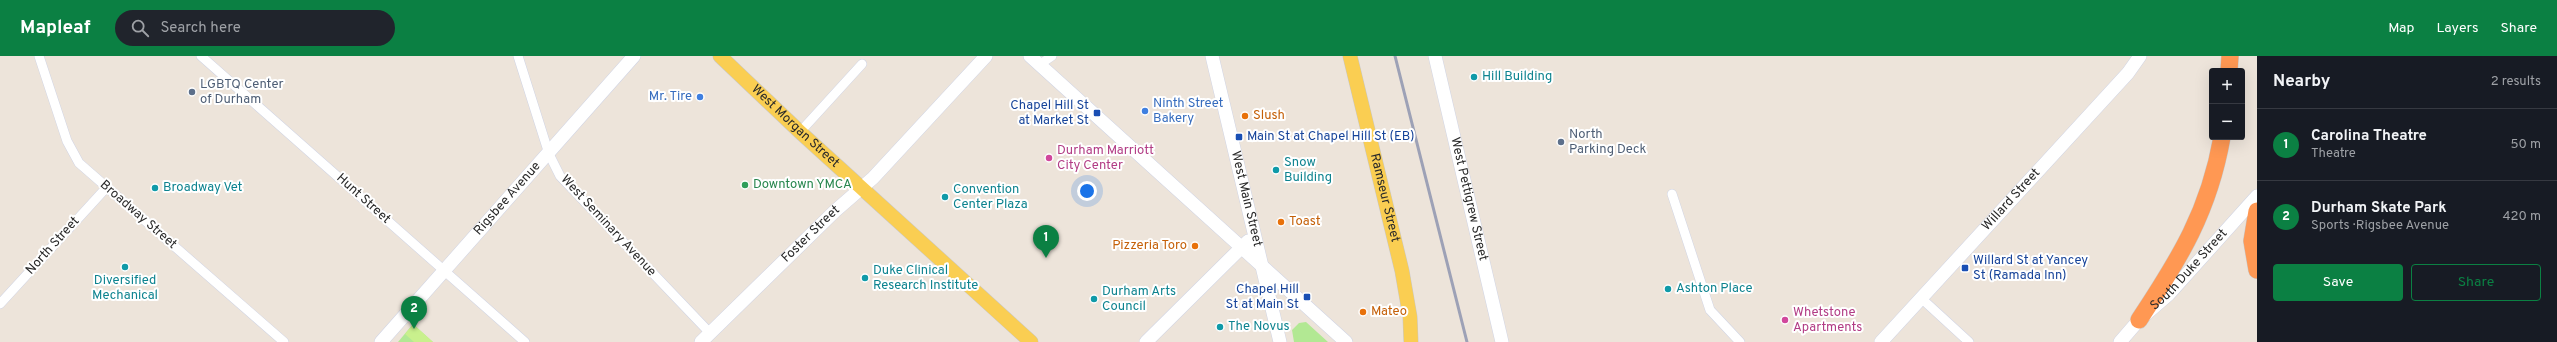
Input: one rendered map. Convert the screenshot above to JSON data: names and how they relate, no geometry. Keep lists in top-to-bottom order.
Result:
{
  "streets": {
    "main road": ["West Morgan Street", "Ramseur Street"],
    "street": [
      "Hunt Street",
      "West Main Street",
      "West Pettigrew Street",
      "Rigsbee Avenue",
      "Willard Street",
      "Broadway Street",
      "West Seminary Avenue",
      "Foster Street",
      "North Street",
      "South Duke Street"
    ]
  },
  "crossings": [
    ["West Morgan Street", "Foster Street"],
    ["Hunt Street", "Rigsbee Avenue"],
    ["Rigsbee Avenue", "West Seminary Avenue"],
    ["Broadway Street", "North Street"],
    ["West Seminary Avenue", "Foster Street"]
  ],
  "places": {
    "other": [
      "Hill Building",
      "LGBTQ Center of Durham",
      "Mr. Tire",
      "Ninth Street Bakery",
      "Slush",
      "North Parking Deck",
      "Durham Marriott City Center",
      "Snow Building",
      "Downtown YMCA",
      "Broadway Vet",
      "Convention Center Plaza",
      "Toast",
      "Pizzeria Toro",
      "Diversified Mechanical",
      "Duke Clinical Research Institute",
      "Ashton Place",
      "Durham Arts Council",
      "Mateo",
      "Whetstone Apartments",
      "The Novus"
    ],
    "transit": [
      "Chapel Hill St at Market St",
      "Main St at Chapel Hill St (EB)",
      "Willard St at Yancey St (Ramada Inn)",
      "Chapel Hill St at Main St"
    ]
  },
  "page": {
    "header": "Mapleaf",
    "search": "Search here",
    "nav": ["Map", "Layers", "Share"],
    "heading": ["Nearby", "2 results"],
    "map_buttons": ["+", "−"],
    "list": [
      {
        "mark": "1",
        "name": "Carolina Theatre",
        "note": "Theatre",
        "value": "50 m"
      },
      {
        "mark": "2",
        "name": "Durham Skate Park",
        "note": "Sports · Rigsbee Avenue",
        "value": "420 m"
      }
    ],
    "pins": ["1", "2"],
    "buttons": ["Save", "Share"]
  }
}
